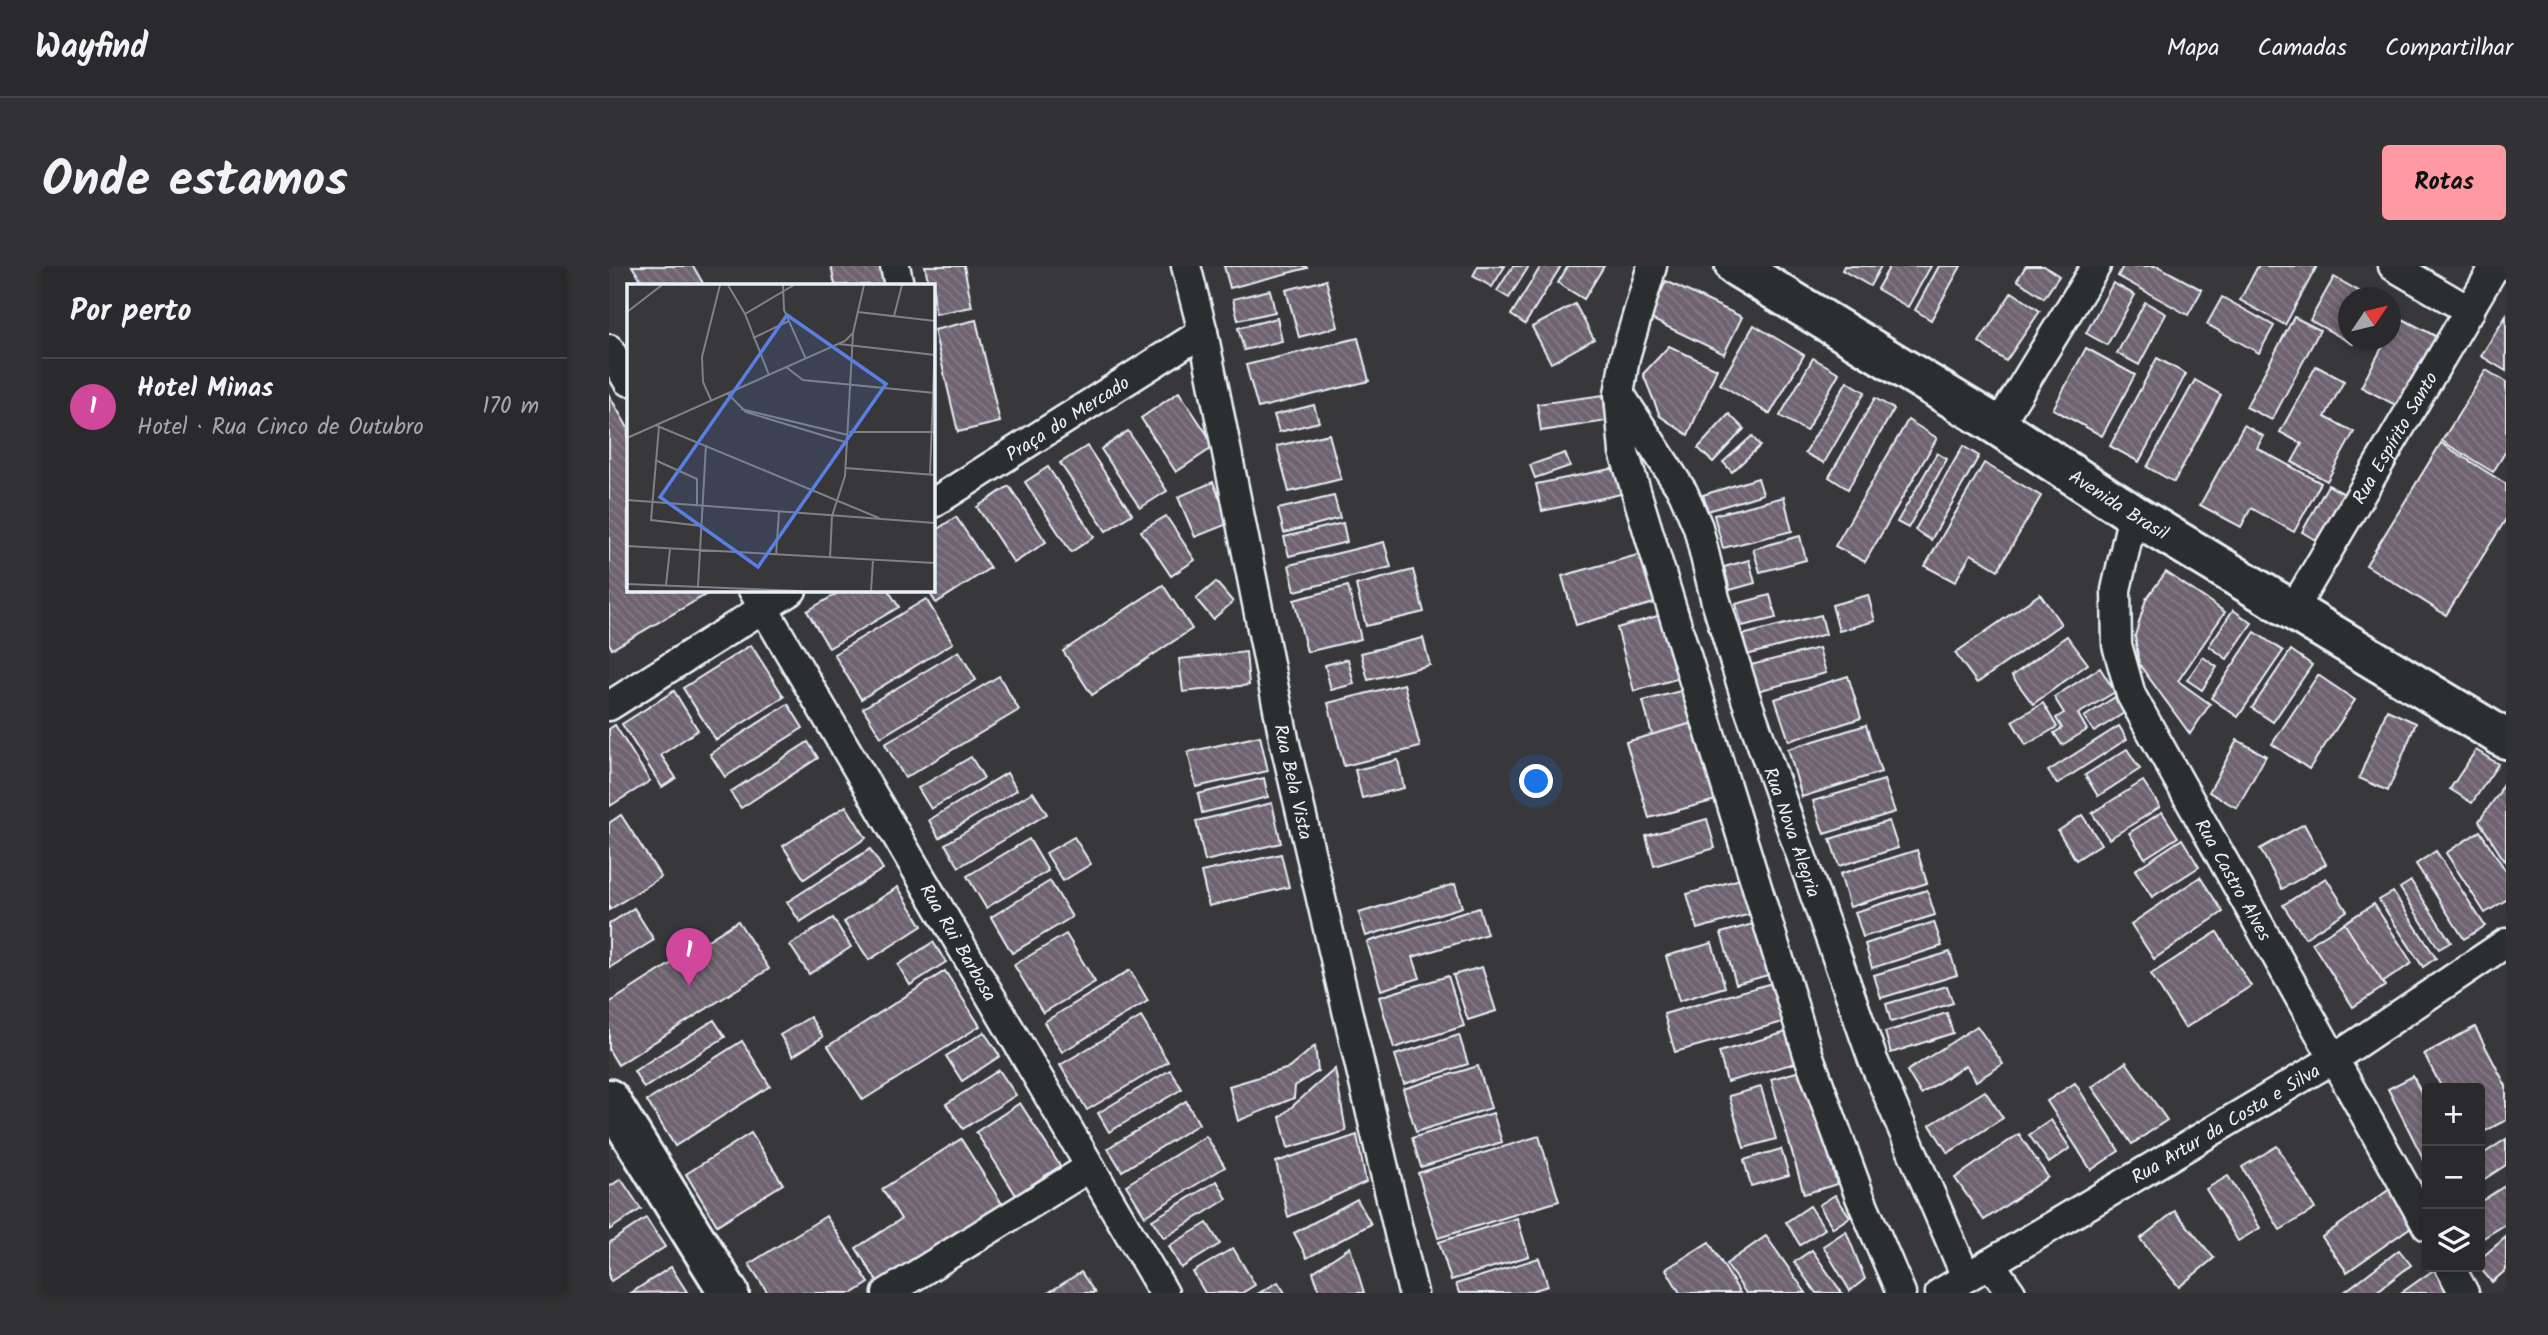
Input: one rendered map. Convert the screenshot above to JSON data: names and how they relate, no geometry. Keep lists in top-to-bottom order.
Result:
{
  "streets": {
    "street": [
      "Praça do Mercado",
      "Rua Espírito Santo",
      "Avenida Brasil",
      "Rua Bela Vista",
      "Rua Nova Alegria",
      "Rua Castro Alves",
      "Rua Rui Barbosa",
      "Rua Artur da Costa e Silva"
    ]
  },
  "crossings": [
    ["Praça do Mercado", "Rua Bela Vista"],
    ["Rua Espírito Santo", "Avenida Brasil"],
    ["Avenida Brasil", "Rua Castro Alves"],
    ["Rua Nova Alegria", "Rua Artur da Costa e Silva"],
    ["Rua Castro Alves", "Rua Artur da Costa e Silva"]
  ],
  "north": "top right",
  "page": {
    "header": "Wayfind",
    "nav": ["Mapa", "Camadas", "Compartilhar"],
    "title": "Onde estamos",
    "buttons": "Rotas",
    "heading": "Por perto",
    "list": [
      {
        "mark": "1",
        "name": "Hotel Minas",
        "note": "Hotel · Rua Cinco de Outubro",
        "value": "170 m"
      }
    ],
    "pins": "1",
    "map_buttons": ["+", "−"]
  }
}
